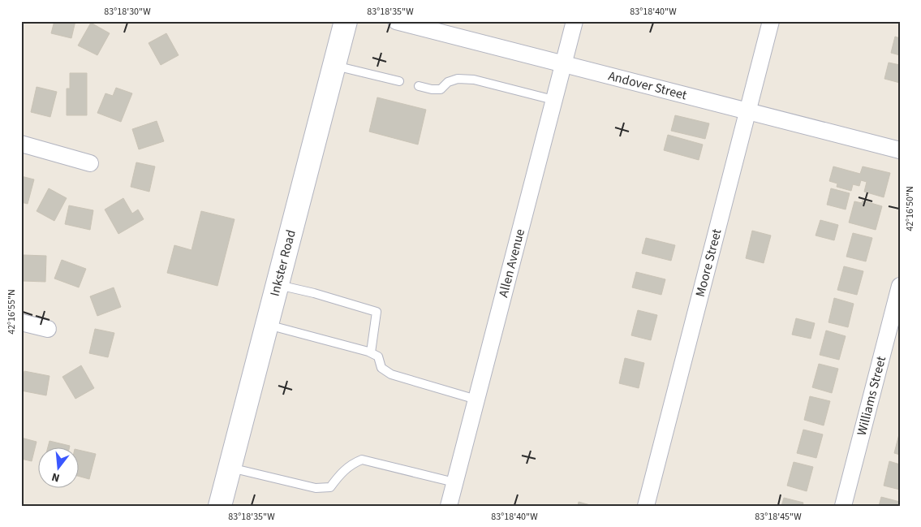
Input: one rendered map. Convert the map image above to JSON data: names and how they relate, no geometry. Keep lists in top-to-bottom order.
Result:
{
  "streets": {
    "main road": ["Inkster Road"],
    "street": [
      "Andover Street",
      "Allen Avenue",
      "Moore Street",
      "Williams Street"
    ]
  },
  "crossings": [
    ["Andover Street", "Allen Avenue"],
    ["Andover Street", "Moore Street"]
  ],
  "north": "bottom",
  "coordinates": [
    "83°18'30\"W",
    "83°18'35\"W",
    "83°18'40\"W",
    "42°16'50\"N",
    "42°16'55\"N",
    "83°18'45\"W"
  ]
}
